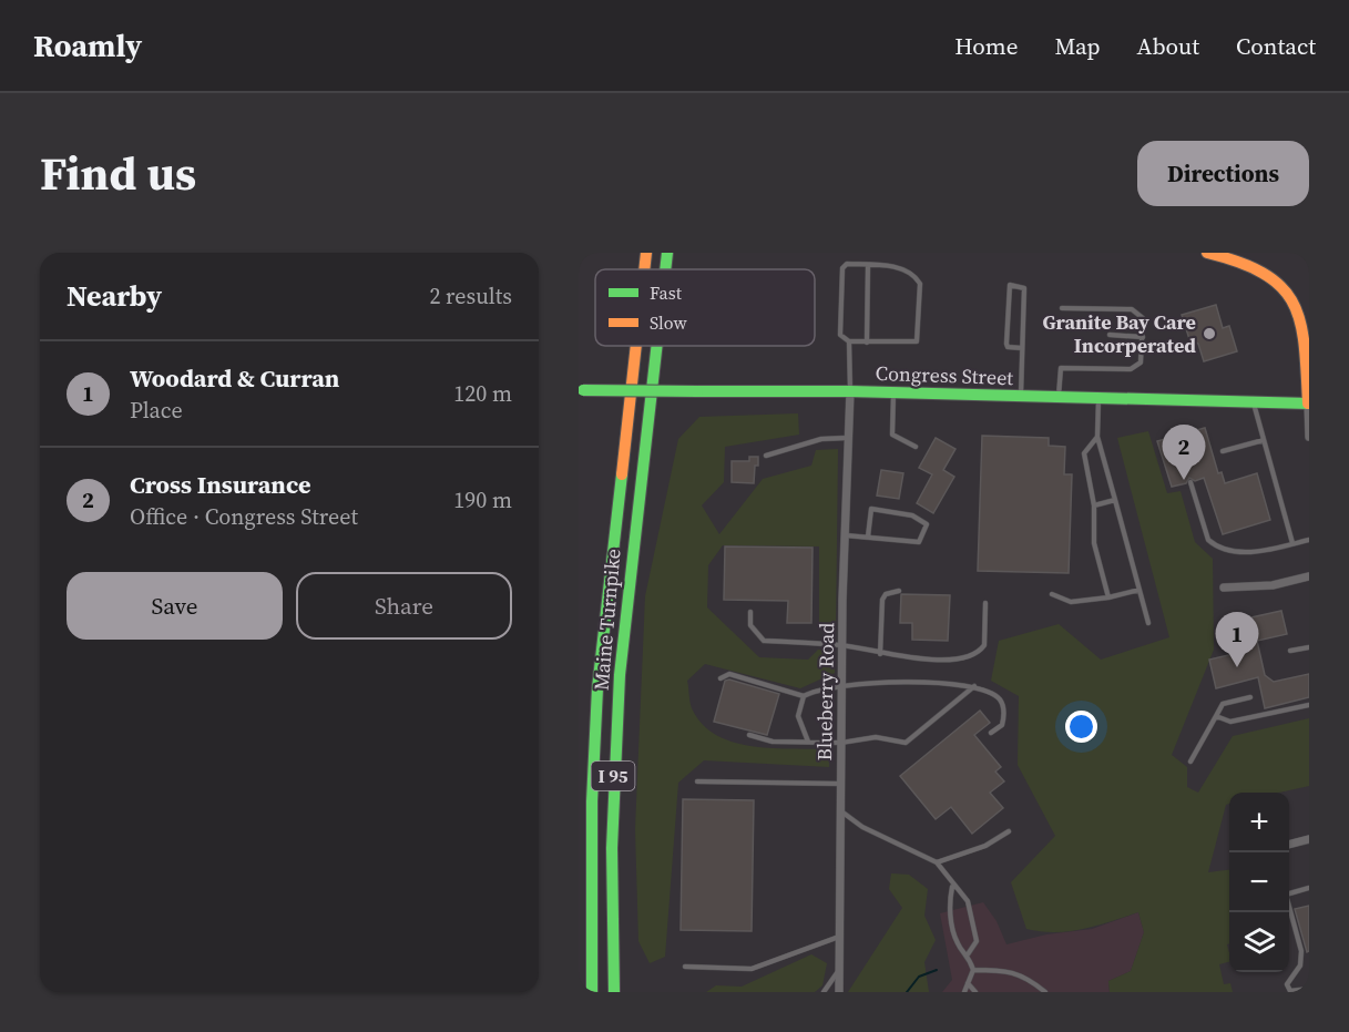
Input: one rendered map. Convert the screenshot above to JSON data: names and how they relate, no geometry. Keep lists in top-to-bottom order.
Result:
{
  "streets": {
    "main road": ["Congress Street", "Maine Turnpike", "I 95"],
    "street": ["Blueberry Road"]
  },
  "crossings": [
    ["Congress Street", "Blueberry Road"]
  ],
  "places": ["Granite Bay Care Incorperated"],
  "legend": ["Fast", "Slow"],
  "page": {
    "header": "Roamly",
    "nav": [
      "Home",
      "Map",
      "About",
      "Contact"
    ],
    "title": "Find us",
    "buttons": [
      "Directions",
      ["Save", "Share"]
    ],
    "heading": ["Nearby", "2 results"],
    "list": [
      {
        "mark": "1",
        "name": "Woodard & Curran",
        "note": "Place",
        "value": "120 m"
      },
      {
        "mark": "2",
        "name": "Cross Insurance",
        "note": "Office · Congress Street",
        "value": "190 m"
      }
    ],
    "pins": ["2", "1"],
    "map_buttons": ["+", "−"]
  }
}
